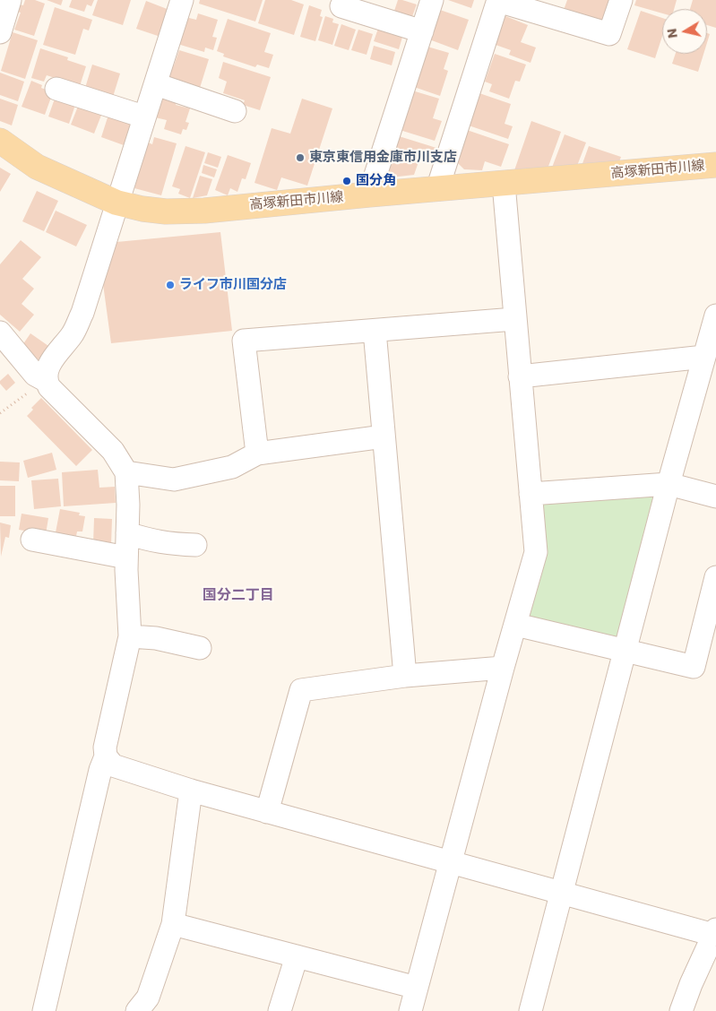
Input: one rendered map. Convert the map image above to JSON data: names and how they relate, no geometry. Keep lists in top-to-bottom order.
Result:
{
  "streets": {
    "main road": ["高塚新田市川線"]
  },
  "districts": ["国分二丁目"],
  "places": ["東京東信用金庫市川支店", "国分角", "ライフ市川国分店"],
  "north": "left"
}
